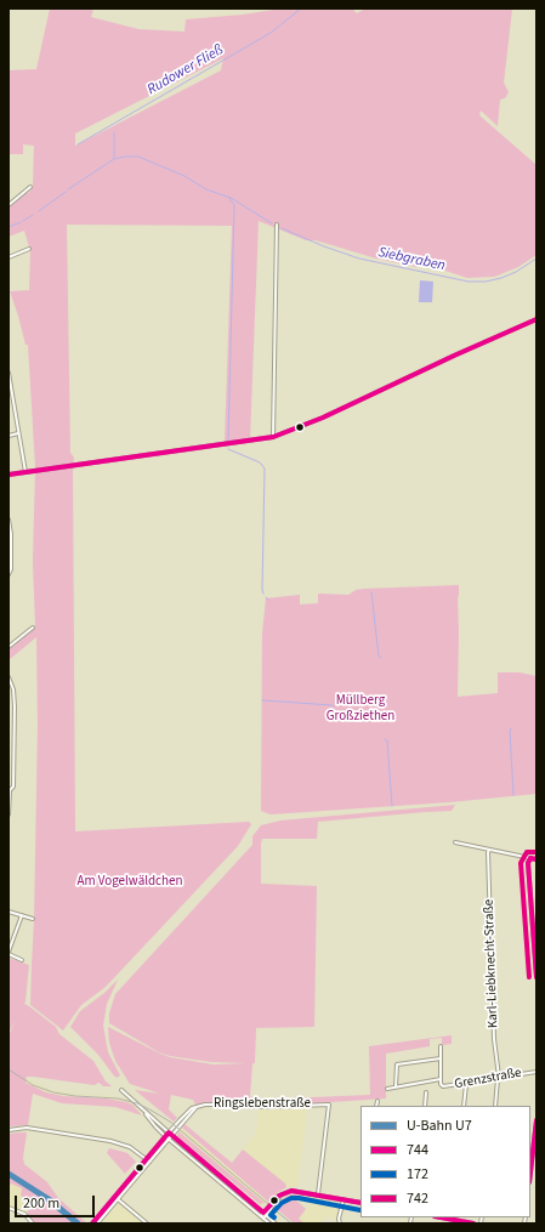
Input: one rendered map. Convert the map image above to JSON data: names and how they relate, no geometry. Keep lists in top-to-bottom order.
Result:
{
  "streets": {
    "street": ["Karl-Liebknecht-Straße", "Grenzstraße", "Ringslebenstraße"]
  },
  "crossings": [
    ["Karl-Liebknecht-Straße", "Grenzstraße"]
  ],
  "water": ["Rudower Fließ", "Siebgraben"],
  "parks": ["Müllberg Großziethen", "Am Vogelwäldchen"],
  "lines": [
    "transit line 744",
    "transit line 742",
    "metro line U7",
    "transit line 172"
  ],
  "legend": [
    "U-Bahn U7",
    "744",
    "172",
    "742"
  ],
  "scale_bar": "200 m"
}
